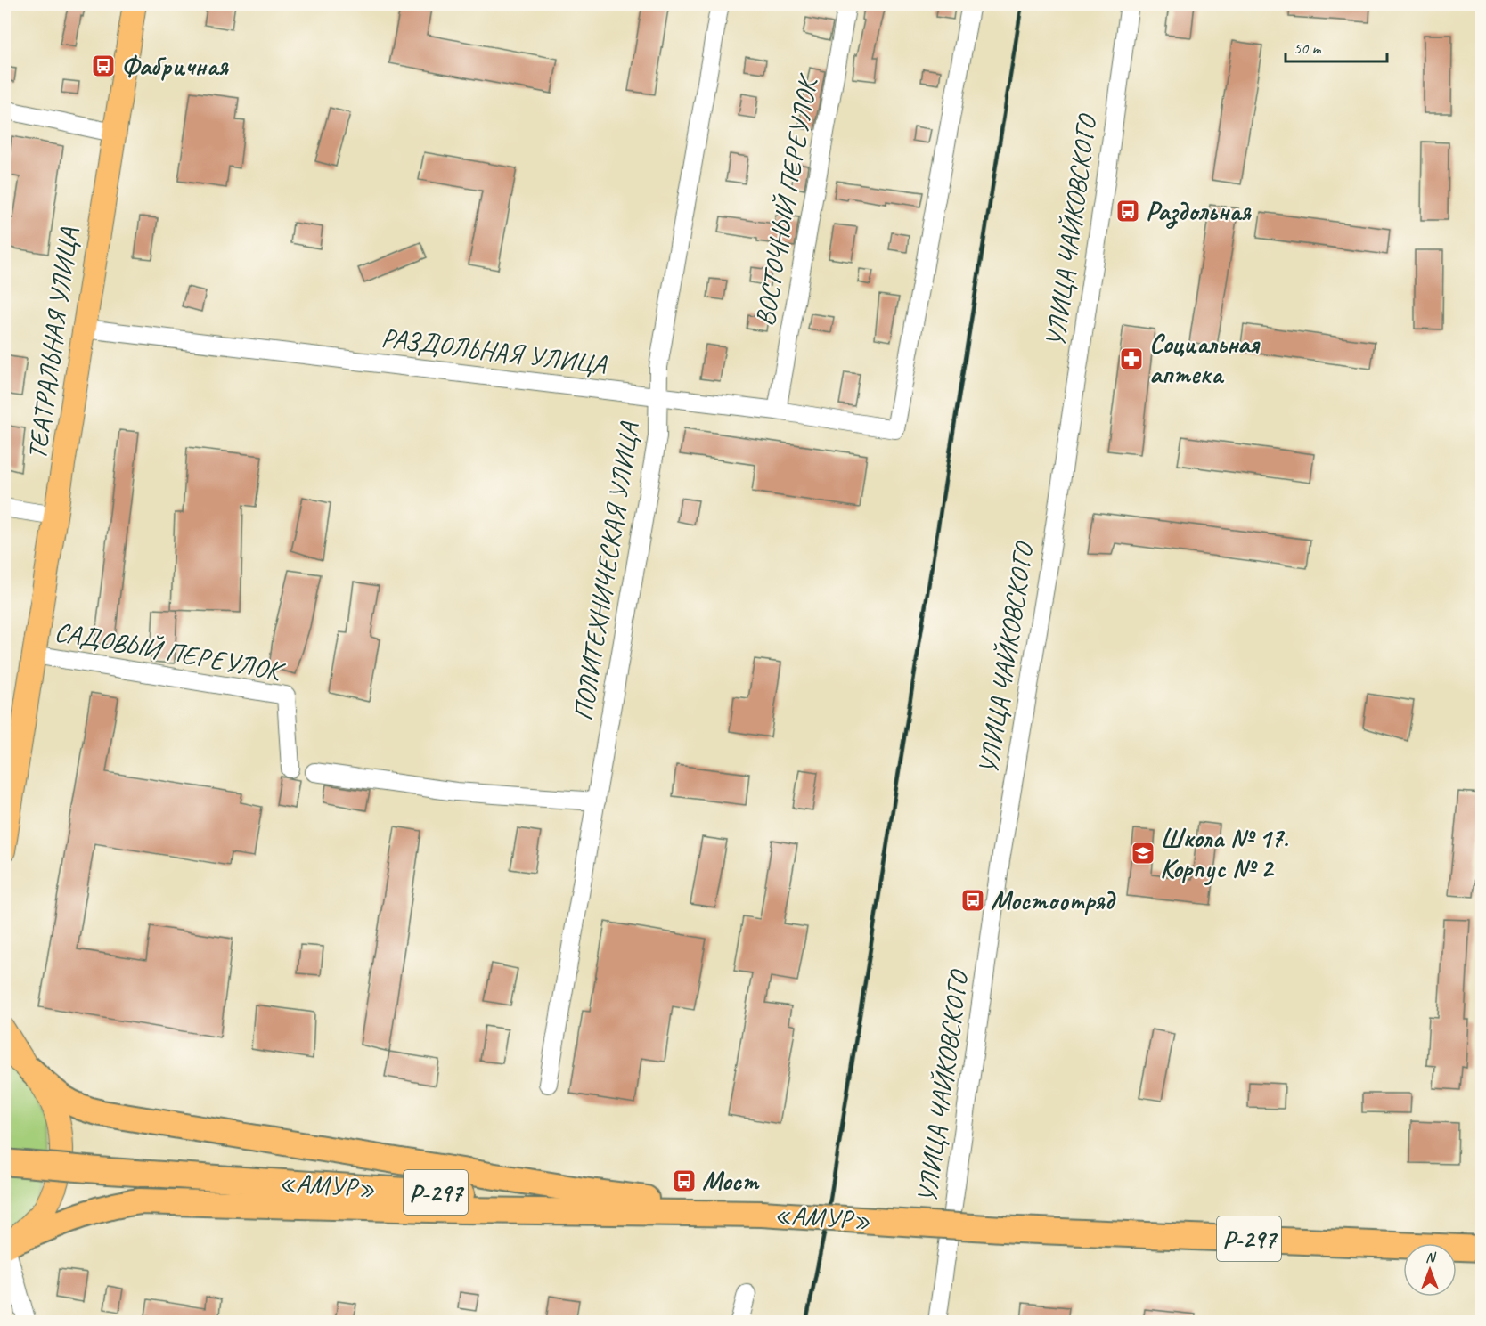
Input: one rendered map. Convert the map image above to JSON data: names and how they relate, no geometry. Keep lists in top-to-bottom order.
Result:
{
  "streets": {
    "highway": ["«АМУР»", "Р-297"],
    "main road": ["ТЕАТРАЛЬНАЯ УЛИЦА"],
    "street": [
      "ВОСТОЧНЫЙ ПЕРЕУЛОК",
      "УЛИЦА ЧАЙКОВСКОГО",
      "РАЗДОЛЬНАЯ УЛИЦА",
      "ПОЛИТЕХНИЧЕСКАЯ УЛИЦА",
      "САДОВЫЙ ПЕРЕУЛОК"
    ]
  },
  "crossings": [
    ["ВОСТОЧНЫЙ ПЕРЕУЛОК", "РАЗДОЛЬНАЯ УЛИЦА"],
    ["ТЕАТРАЛЬНАЯ УЛИЦА", "РАЗДОЛЬНАЯ УЛИЦА"],
    ["ТЕАТРАЛЬНАЯ УЛИЦА", "САДОВЫЙ ПЕРЕУЛОК"],
    ["РАЗДОЛЬНАЯ УЛИЦА", "ПОЛИТЕХНИЧЕСКАЯ УЛИЦА"]
  ],
  "places": {
    "bus stop": [
      "Фабричная",
      "Раздольная",
      "Мостоотряд",
      "Мост"
    ],
    "pharmacy": ["Социальная аптека"],
    "school or university": ["Школа № 17. Корпус № 2"]
  },
  "scale_bar": "50 m",
  "north": "top"
}
